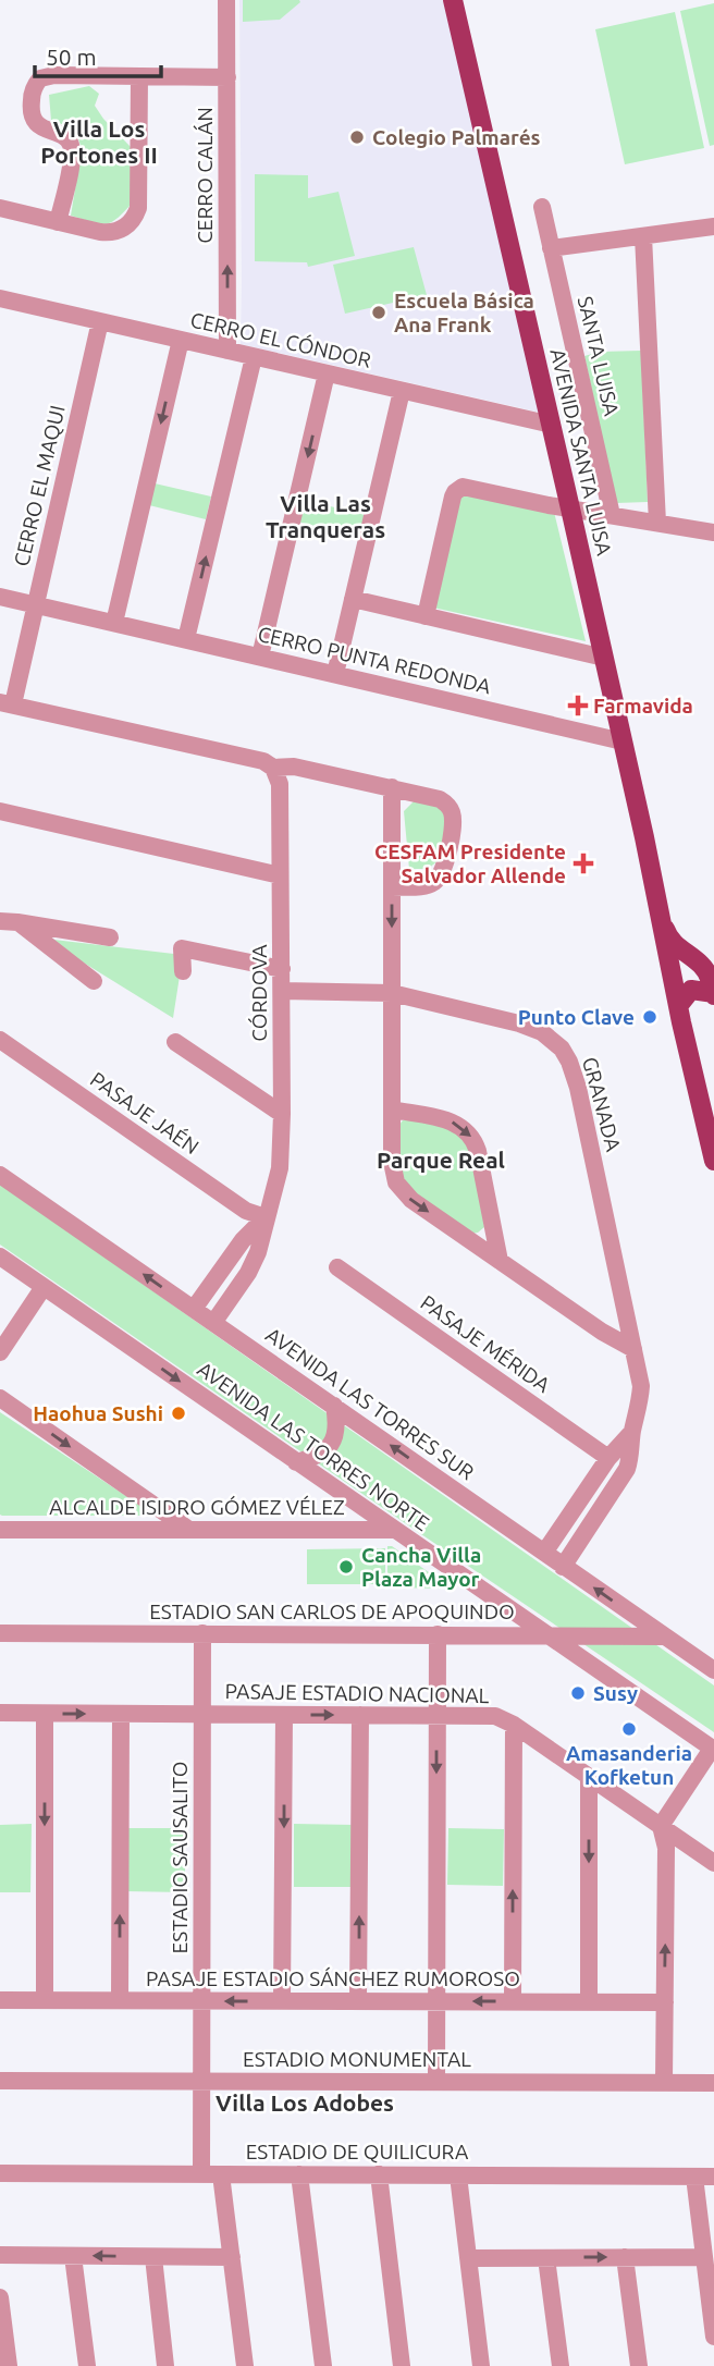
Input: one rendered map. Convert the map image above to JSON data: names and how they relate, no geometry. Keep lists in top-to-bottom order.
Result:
{
  "streets": {
    "main road": ["AVENIDA SANTA LUISA"],
    "street": [
      "CERRO CALÁN",
      "CERRO EL CÓNDOR",
      "SANTA LUISA",
      "CERRO EL MAQUI",
      "CERRO PUNTA REDONDA",
      "CÓRDOVA",
      "GRANADA",
      "PASAJE JAÉN",
      "PASAJE MÉRIDA",
      "AVENIDA LAS TORRES SUR",
      "AVENIDA LAS TORRES NORTE",
      "ALCALDE ISIDRO GÓMEZ VÉLEZ",
      "ESTADIO SAN CARLOS DE APOQUINDO",
      "PASAJE ESTADIO NACIONAL",
      "ESTADIO SAUSALITO",
      "PASAJE ESTADIO SÁNCHEZ RUMOROSO",
      "ESTADIO MONUMENTAL",
      "ESTADIO DE QUILICURA"
    ]
  },
  "crossings": [
    ["CERRO CALÁN", "CERRO EL CÓNDOR"],
    ["CERRO EL CÓNDOR", "AVENIDA SANTA LUISA"],
    ["CERRO EL CÓNDOR", "CERRO EL MAQUI"],
    ["AVENIDA SANTA LUISA", "CERRO PUNTA REDONDA"],
    ["CERRO EL MAQUI", "CERRO PUNTA REDONDA"],
    ["CÓRDOVA", "PASAJE JAÉN"],
    ["CÓRDOVA", "AVENIDA LAS TORRES SUR"],
    ["GRANADA", "PASAJE MÉRIDA"],
    ["GRANADA", "AVENIDA LAS TORRES SUR"],
    ["AVENIDA LAS TORRES SUR", "ESTADIO SAN CARLOS DE APOQUINDO"],
    ["AVENIDA LAS TORRES NORTE", "ALCALDE ISIDRO GÓMEZ VÉLEZ"],
    ["AVENIDA LAS TORRES NORTE", "ESTADIO SAN CARLOS DE APOQUINDO"],
    ["ESTADIO SAN CARLOS DE APOQUINDO", "ESTADIO SAUSALITO"],
    ["PASAJE ESTADIO NACIONAL", "ESTADIO SAUSALITO"],
    ["ESTADIO SAUSALITO", "PASAJE ESTADIO SÁNCHEZ RUMOROSO"],
    ["ESTADIO SAUSALITO", "ESTADIO MONUMENTAL"],
    ["ESTADIO SAUSALITO", "ESTADIO DE QUILICURA"]
  ],
  "one_way": ["CERRO CALÁN", "AVENIDA LAS TORRES SUR"],
  "districts": [
    "Villa Los Portones II",
    "Villa Las Tranqueras",
    "Parque Real",
    "Villa Los Adobes"
  ],
  "places": {
    "other": [
      "Colegio Palmarés",
      "Escuela Básica Ana Frank",
      "Punto Clave",
      "Haohua Sushi",
      "Cancha Villa Plaza Mayor",
      "Susy",
      "Amasanderia Kofketun"
    ],
    "health": ["Farmavida", "CESFAM Presidente Salvador Allende"]
  },
  "scale_bar": "50 m"
}
